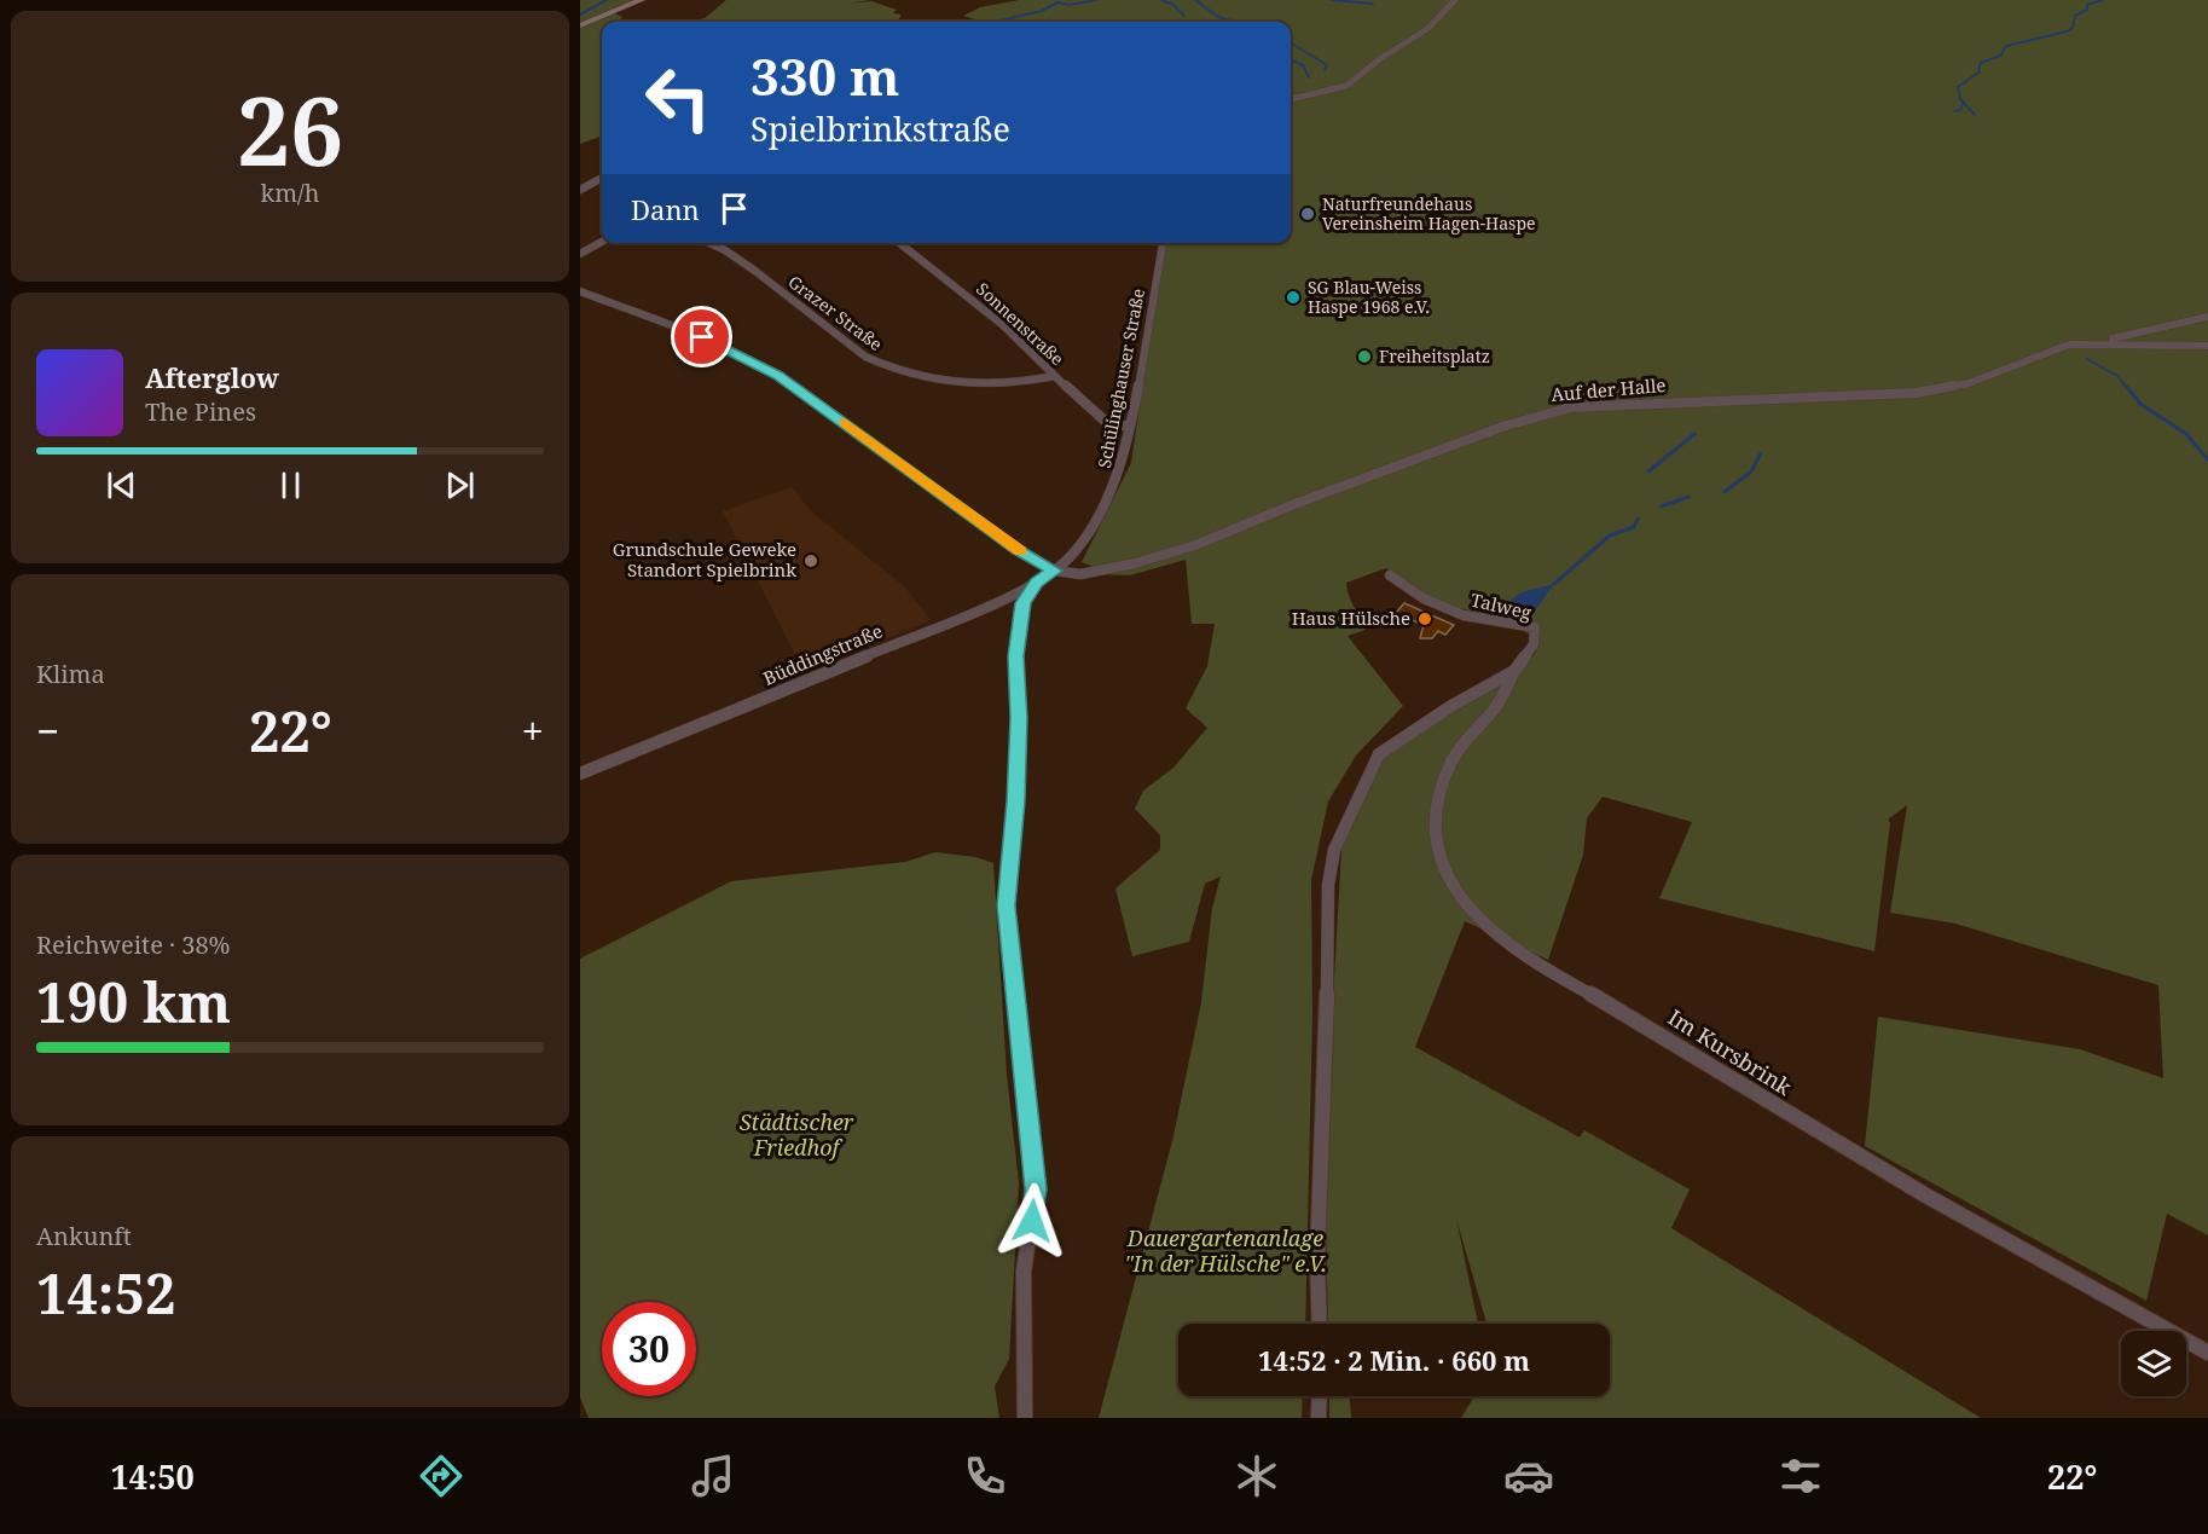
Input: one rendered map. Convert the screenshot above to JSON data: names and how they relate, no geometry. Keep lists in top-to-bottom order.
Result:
{
  "streets": {
    "street": [
      "Grazer Straße",
      "Sonnenstraße",
      "Schülinghauser Straße",
      "Auf der Halle",
      "Talweg",
      "Büddingstraße",
      "Im Kursbrink"
    ]
  },
  "crossings": [
    ["Grazer Straße", "Sonnenstraße"],
    ["Sonnenstraße", "Schülinghauser Straße"],
    ["Schülinghauser Straße", "Büddingstraße"],
    ["Auf der Halle", "Büddingstraße"],
    ["Talweg", "Im Kursbrink"]
  ],
  "parks": ["Städtischer Friedhof", "Dauergartenanlage \"In der Hülsche\" e.V."],
  "places": [
    "Naturfreundehaus Vereinsheim Hagen-Haspe",
    "SG Blau-Weiss Haspe 1968 e.V.",
    "Freiheitsplatz",
    "Grundschule Geweke Standort Spielbrink",
    "Haus Hülsche"
  ],
  "page": {
    "tile": [
      ["26", "km/h"],
      "Klima",
      ["Reichweite · 38%", "190 km"],
      ["Ankunft", "14:52"]
    ],
    "turn": ["330 m", "Spielbrinkstraße"],
    "then": "Dann",
    "song": ["Afterglow", "The Pines"],
    "heat": ["−", "22°", "+"],
    "limit": "30",
    "trip": "14:52 · 2 Min. · 660 m",
    "tabs": ["14:50", "22°"]
  }
}
